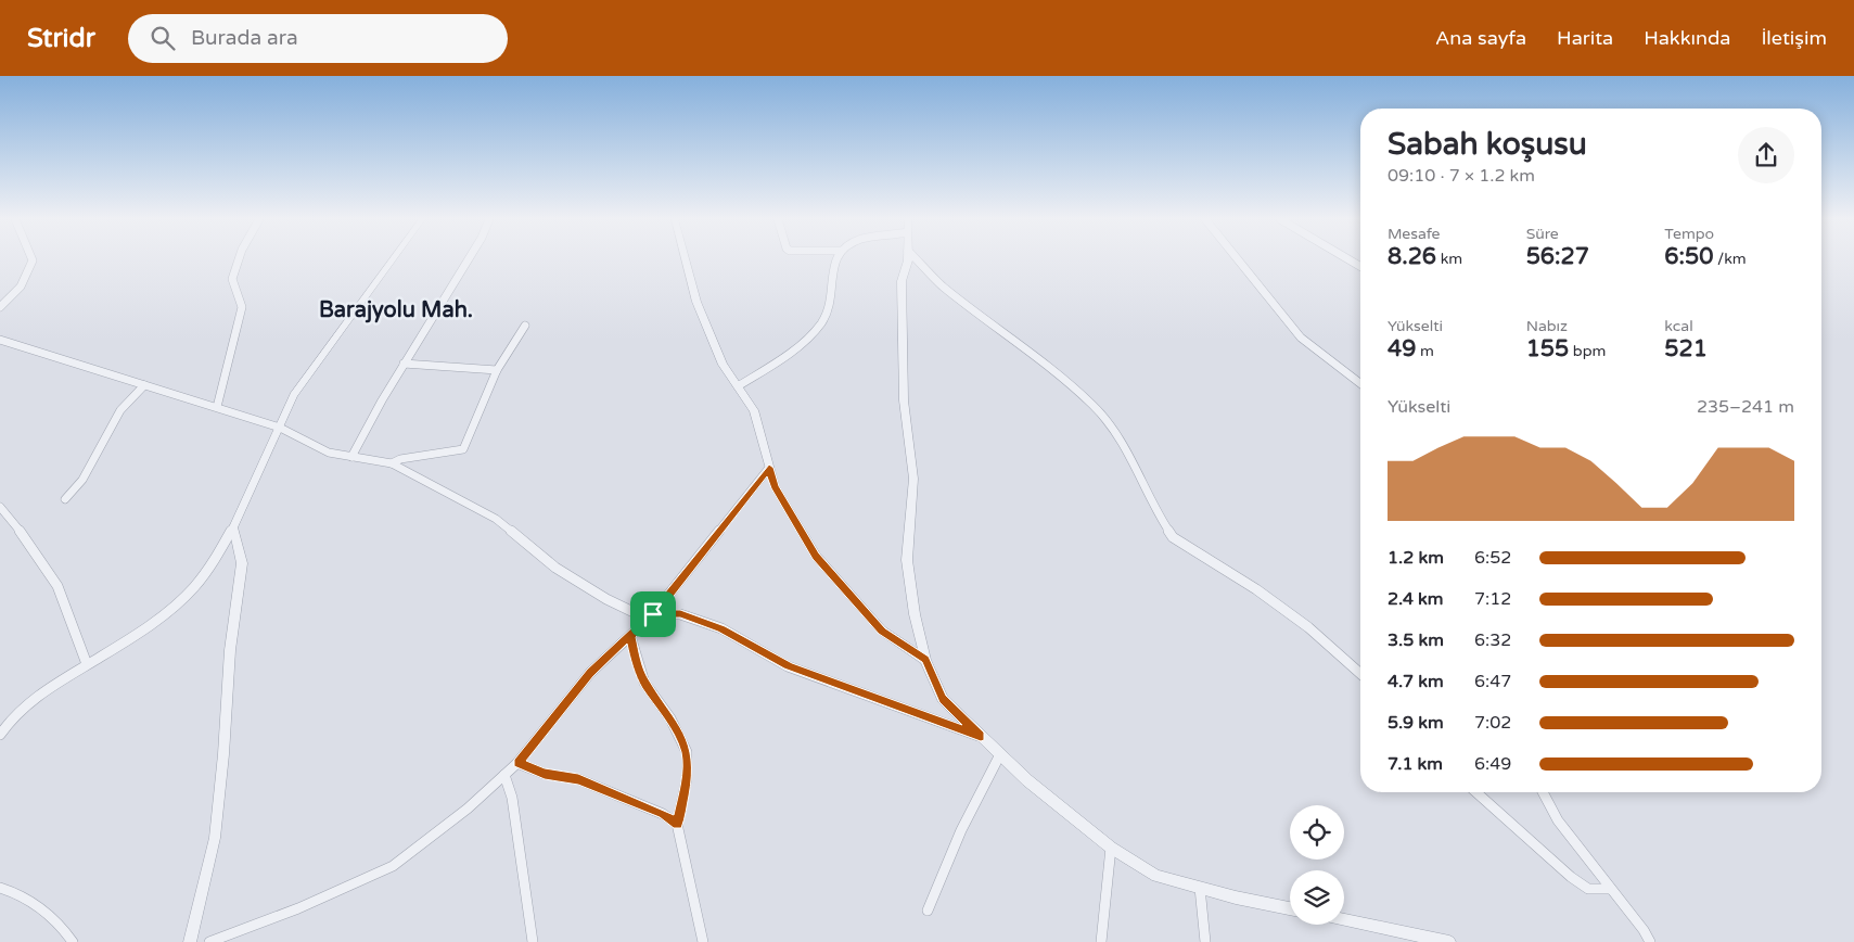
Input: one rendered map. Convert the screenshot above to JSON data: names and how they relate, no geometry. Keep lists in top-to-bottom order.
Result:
{
  "districts": ["Barajyolu Mah."],
  "page": {
    "header": "Stridr",
    "search": "Burada ara",
    "nav": [
      "Ana sayfa",
      "Harita",
      "Hakkında",
      "İletişim"
    ],
    "heading": ["Sabah koşusu", "09:10 · 7 × 1.2 km"],
    "stats": [
      ["Mesafe", "8.26 km"],
      ["Süre", "56:27"],
      ["Tempo", "6:50 /km"],
      ["Yükselti", "49 m"],
      ["Nabız", "155 bpm"],
      ["kcal", "521"]
    ],
    "chart": ["Yükselti", "235–241 m"],
    "list": [
      {
        "name": "1.2 km",
        "note": "6:52"
      },
      {
        "name": "2.4 km",
        "note": "7:12"
      },
      {
        "name": "3.5 km",
        "note": "6:32"
      },
      {
        "name": "4.7 km",
        "note": "6:47"
      },
      {
        "name": "5.9 km",
        "note": "7:02"
      },
      {
        "name": "7.1 km",
        "note": "6:49"
      }
    ]
  }
}
